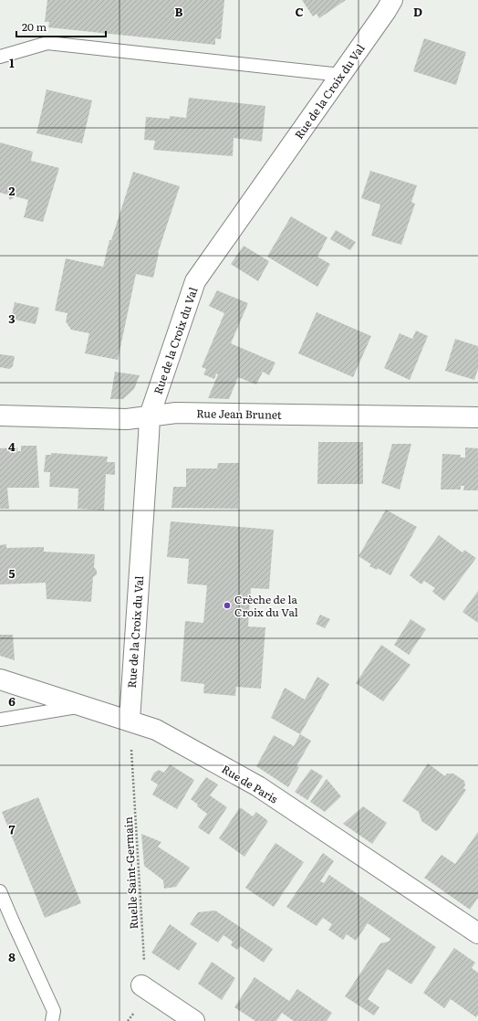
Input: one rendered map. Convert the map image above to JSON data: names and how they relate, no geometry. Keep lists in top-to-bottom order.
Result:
{
  "streets": {
    "street": ["Rue de la Croix du Val", "Rue Jean Brunet", "Rue de Paris"],
    "path": ["Ruelle Saint-Germain"]
  },
  "crossings": [
    ["Rue de la Croix du Val", "Rue Jean Brunet"],
    ["Rue de la Croix du Val", "Rue de Paris"],
    ["Rue de la Croix du Val", "Ruelle Saint-Germain"],
    ["Rue de Paris", "Ruelle Saint-Germain"]
  ],
  "places": ["Crèche de la Croix du Val"],
  "scale_bar": "20 m",
  "grid": {
    "columns": ["B", "C", "D"],
    "rows": [
      "1",
      "2",
      "3",
      "4",
      "5",
      "6",
      "7",
      "8"
    ]
  }
}
